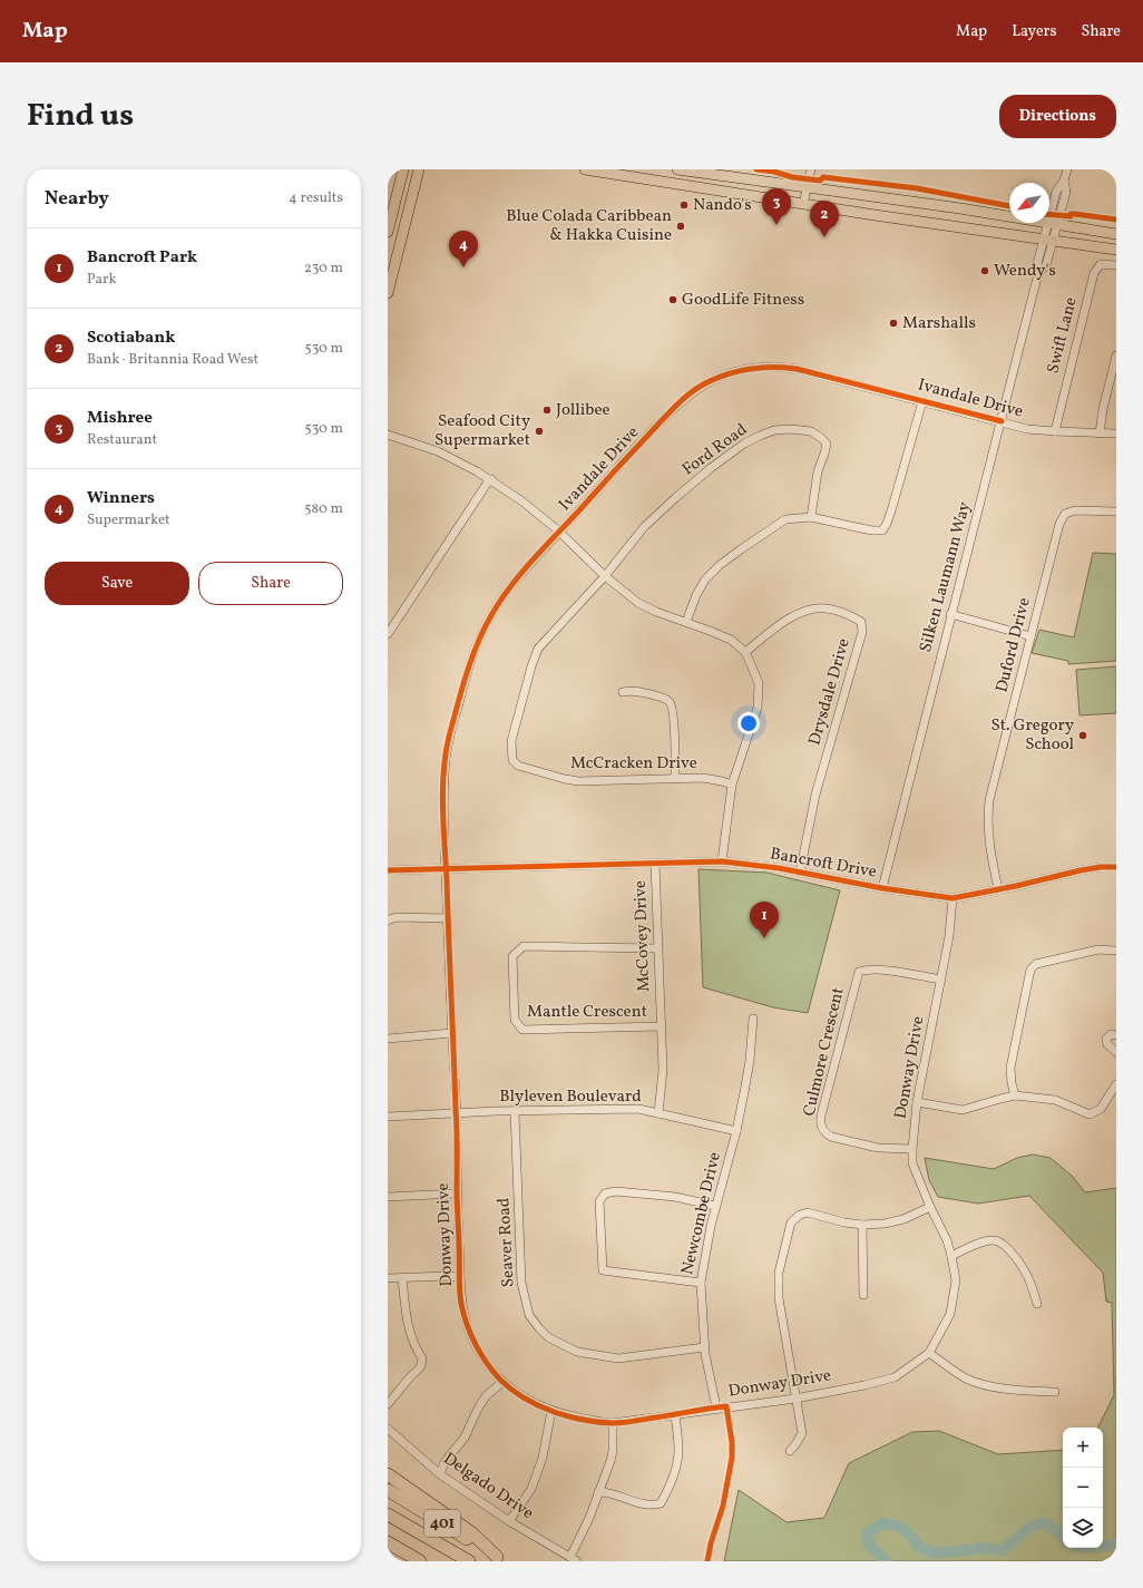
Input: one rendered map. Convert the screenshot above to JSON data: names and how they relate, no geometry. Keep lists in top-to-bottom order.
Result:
{
  "streets": {
    "highway": ["401"],
    "street": [
      "Swift Lane",
      "Ivandale Drive",
      "Ford Road",
      "Silken Laumann Way",
      "Duford Drive",
      "Drysdale Drive",
      "McCracken Drive",
      "Bancroft Drive",
      "McCovey Drive",
      "Mantle Crescent",
      "Culmore Crescent",
      "Donway Drive",
      "Blyleven Boulevard",
      "Newcombe Drive",
      "Seaver Road",
      "Delgado Drive"
    ]
  },
  "crossings": [
    ["Swift Lane", "Ivandale Drive"],
    ["Ivandale Drive", "Silken Laumann Way"],
    ["Ivandale Drive", "Bancroft Drive"],
    ["Ivandale Drive", "Donway Drive"],
    ["Ford Road", "McCracken Drive"],
    ["Silken Laumann Way", "Bancroft Drive"],
    ["Duford Drive", "Bancroft Drive"],
    ["Drysdale Drive", "Bancroft Drive"],
    ["Bancroft Drive", "McCovey Drive"],
    ["Bancroft Drive", "Donway Drive"],
    ["McCovey Drive", "Mantle Crescent"],
    ["McCovey Drive", "Blyleven Boulevard"],
    ["Culmore Crescent", "Donway Drive"],
    ["Donway Drive", "Blyleven Boulevard"],
    ["Donway Drive", "Newcombe Drive"],
    ["Blyleven Boulevard", "Newcombe Drive"],
    ["Blyleven Boulevard", "Seaver Road"],
    ["Newcombe Drive", "Seaver Road"]
  ],
  "places": [
    "Nando's",
    "Blue Colada Caribbean & Hakka Cuisine",
    "Wendy's",
    "GoodLife Fitness",
    "Marshalls",
    "Jollibee",
    "Seafood City Supermarket",
    "St. Gregory School"
  ],
  "north": "bottom left",
  "page": {
    "header": "Map",
    "nav": ["Map", "Layers", "Share"],
    "title": "Find us",
    "buttons": [
      "Directions",
      ["Save", "Share"]
    ],
    "heading": ["Nearby", "4 results"],
    "pins": [
      "3",
      "2",
      "4",
      "1"
    ],
    "list": [
      {
        "mark": "1",
        "name": "Bancroft Park",
        "note": "Park",
        "value": "230 m"
      },
      {
        "mark": "2",
        "name": "Scotiabank",
        "note": "Bank · Britannia Road West",
        "value": "530 m"
      },
      {
        "mark": "3",
        "name": "Mishree",
        "note": "Restaurant",
        "value": "530 m"
      },
      {
        "mark": "4",
        "name": "Winners",
        "note": "Supermarket",
        "value": "580 m"
      }
    ],
    "map_buttons": ["+", "−"]
  }
}
